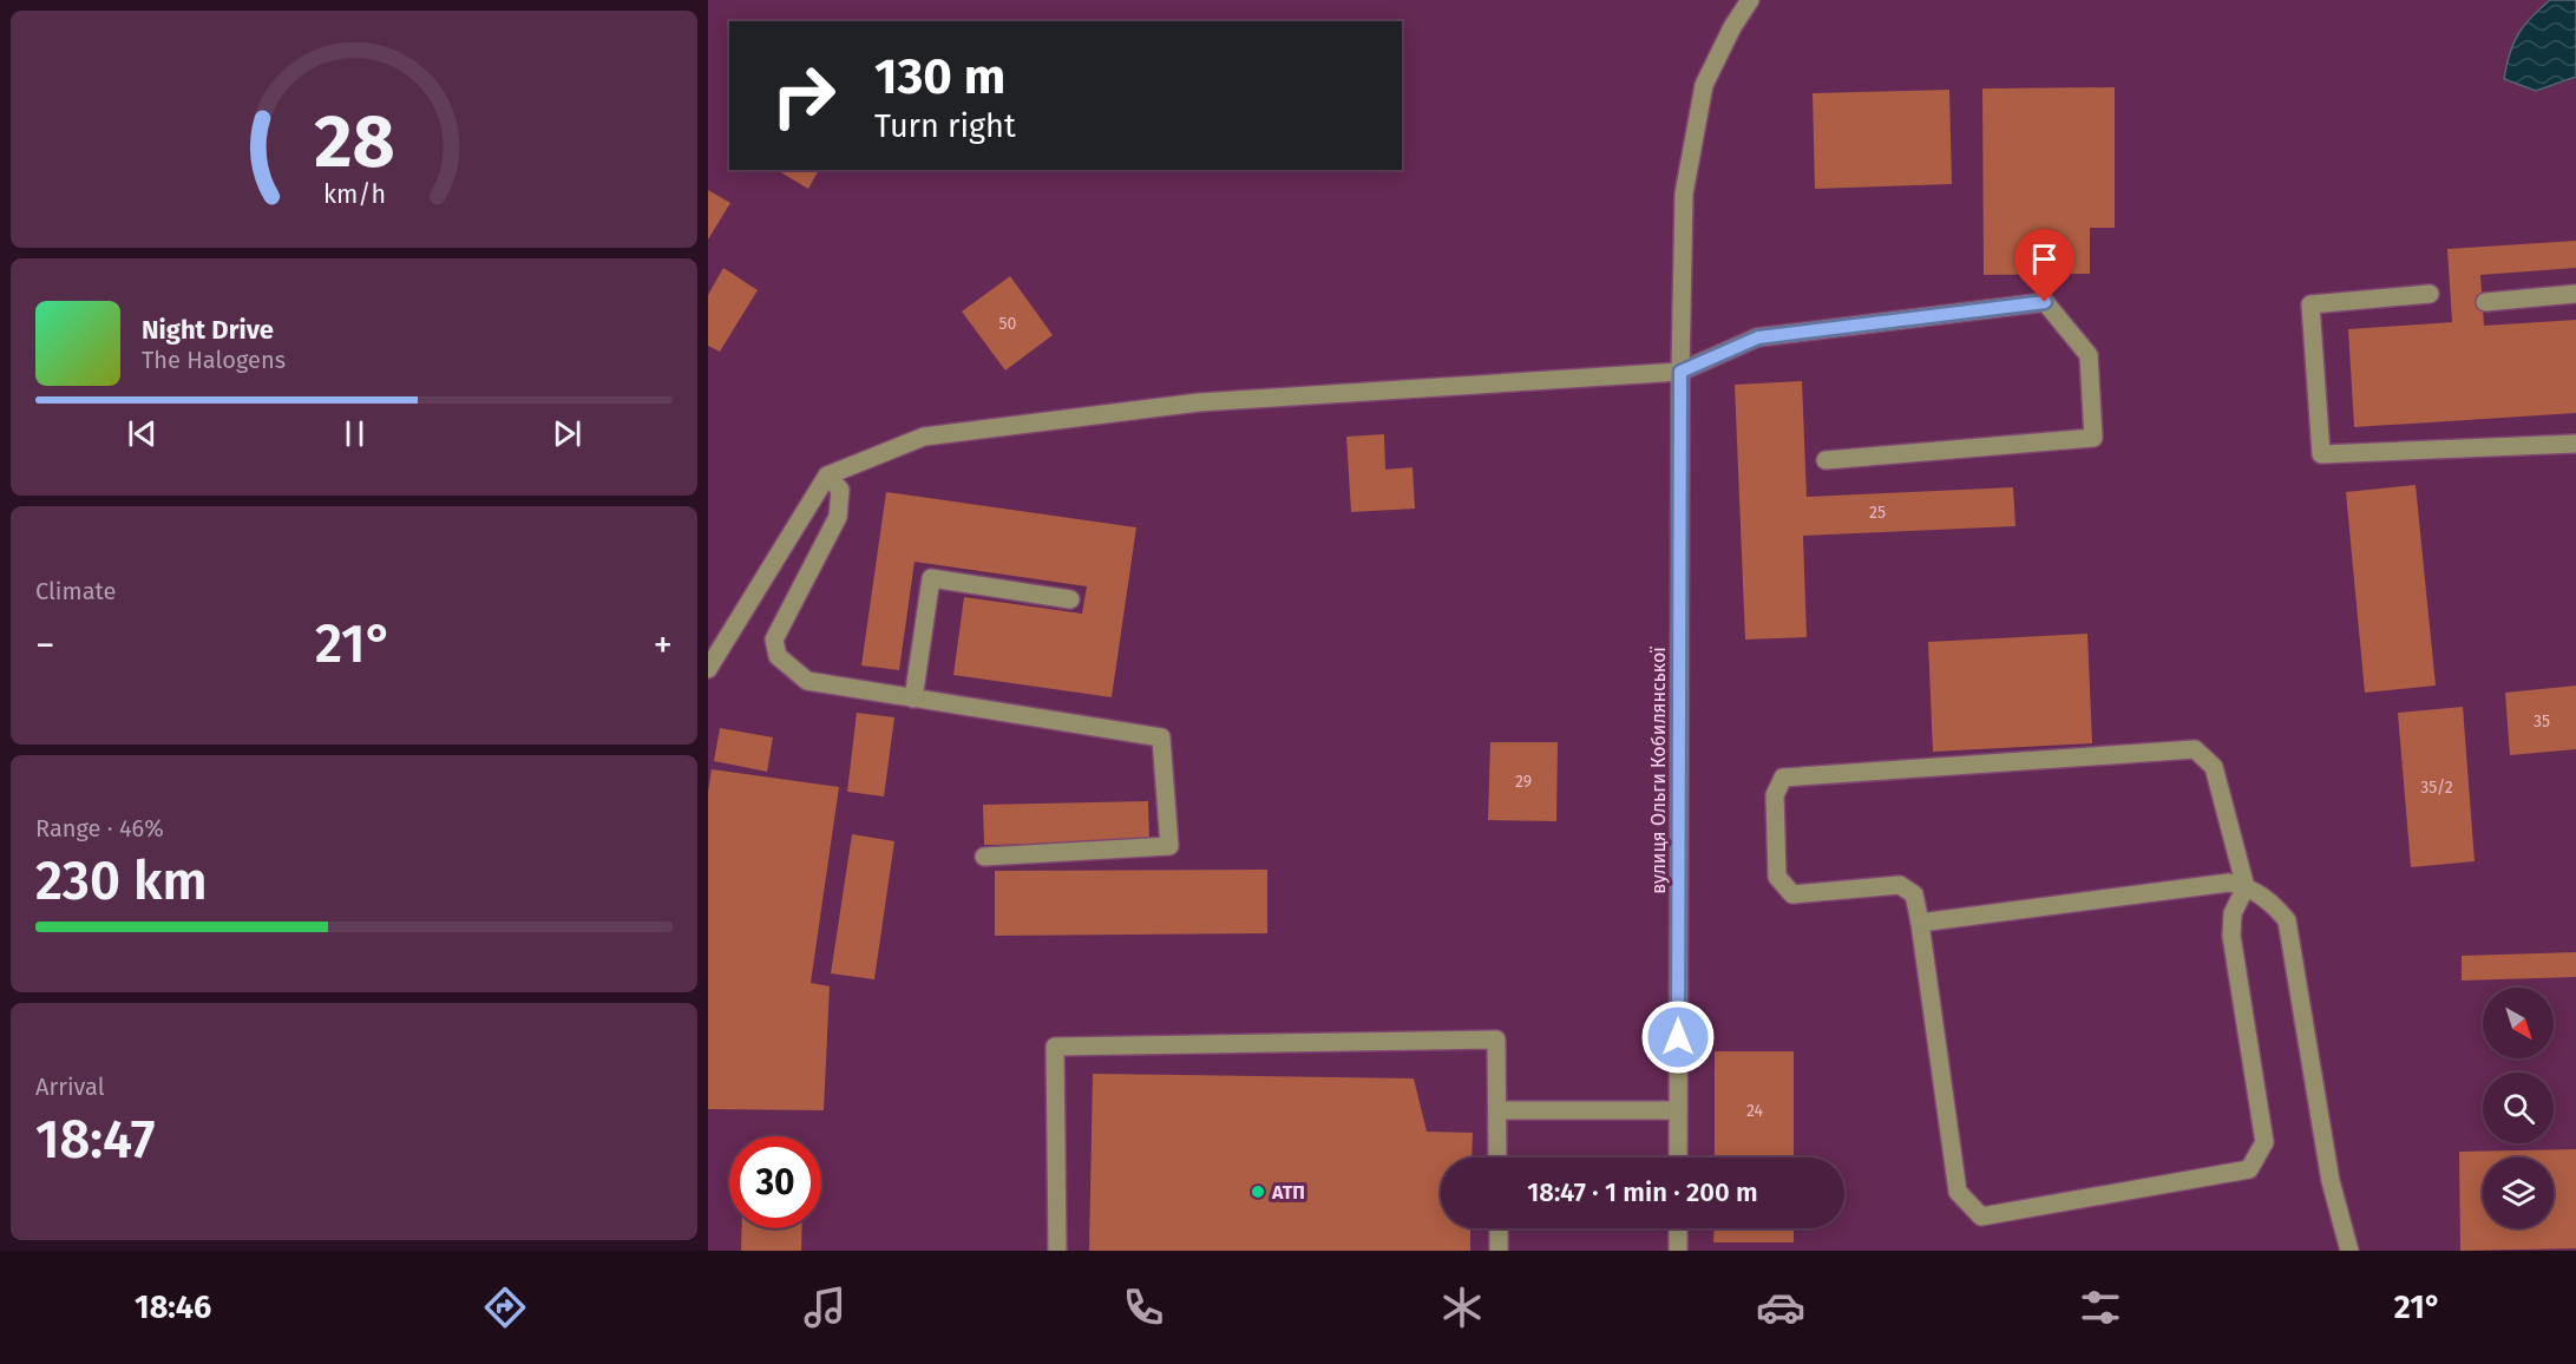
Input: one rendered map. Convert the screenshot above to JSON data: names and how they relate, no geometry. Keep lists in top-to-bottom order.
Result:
{
  "streets": {
    "street": ["вулиця Ольги Кобилянської"]
  },
  "places": ["АТП"],
  "house_numbers": [
    "50",
    "25",
    "35",
    "29",
    "35/2",
    "24"
  ],
  "north": "bottom right",
  "page": {
    "turn": ["130 m", "Turn right"],
    "song": ["Night Drive", "The Halogens"],
    "tile": [
      "Climate",
      ["Range · 46%", "230 km"],
      ["Arrival", "18:47"]
    ],
    "heat": ["−", "21°", "+"],
    "limit": "30",
    "trip": "18:47 · 1 min · 200 m",
    "tabs": ["18:46", "21°"],
    "gauge": ["28", "km/h"]
  }
}
